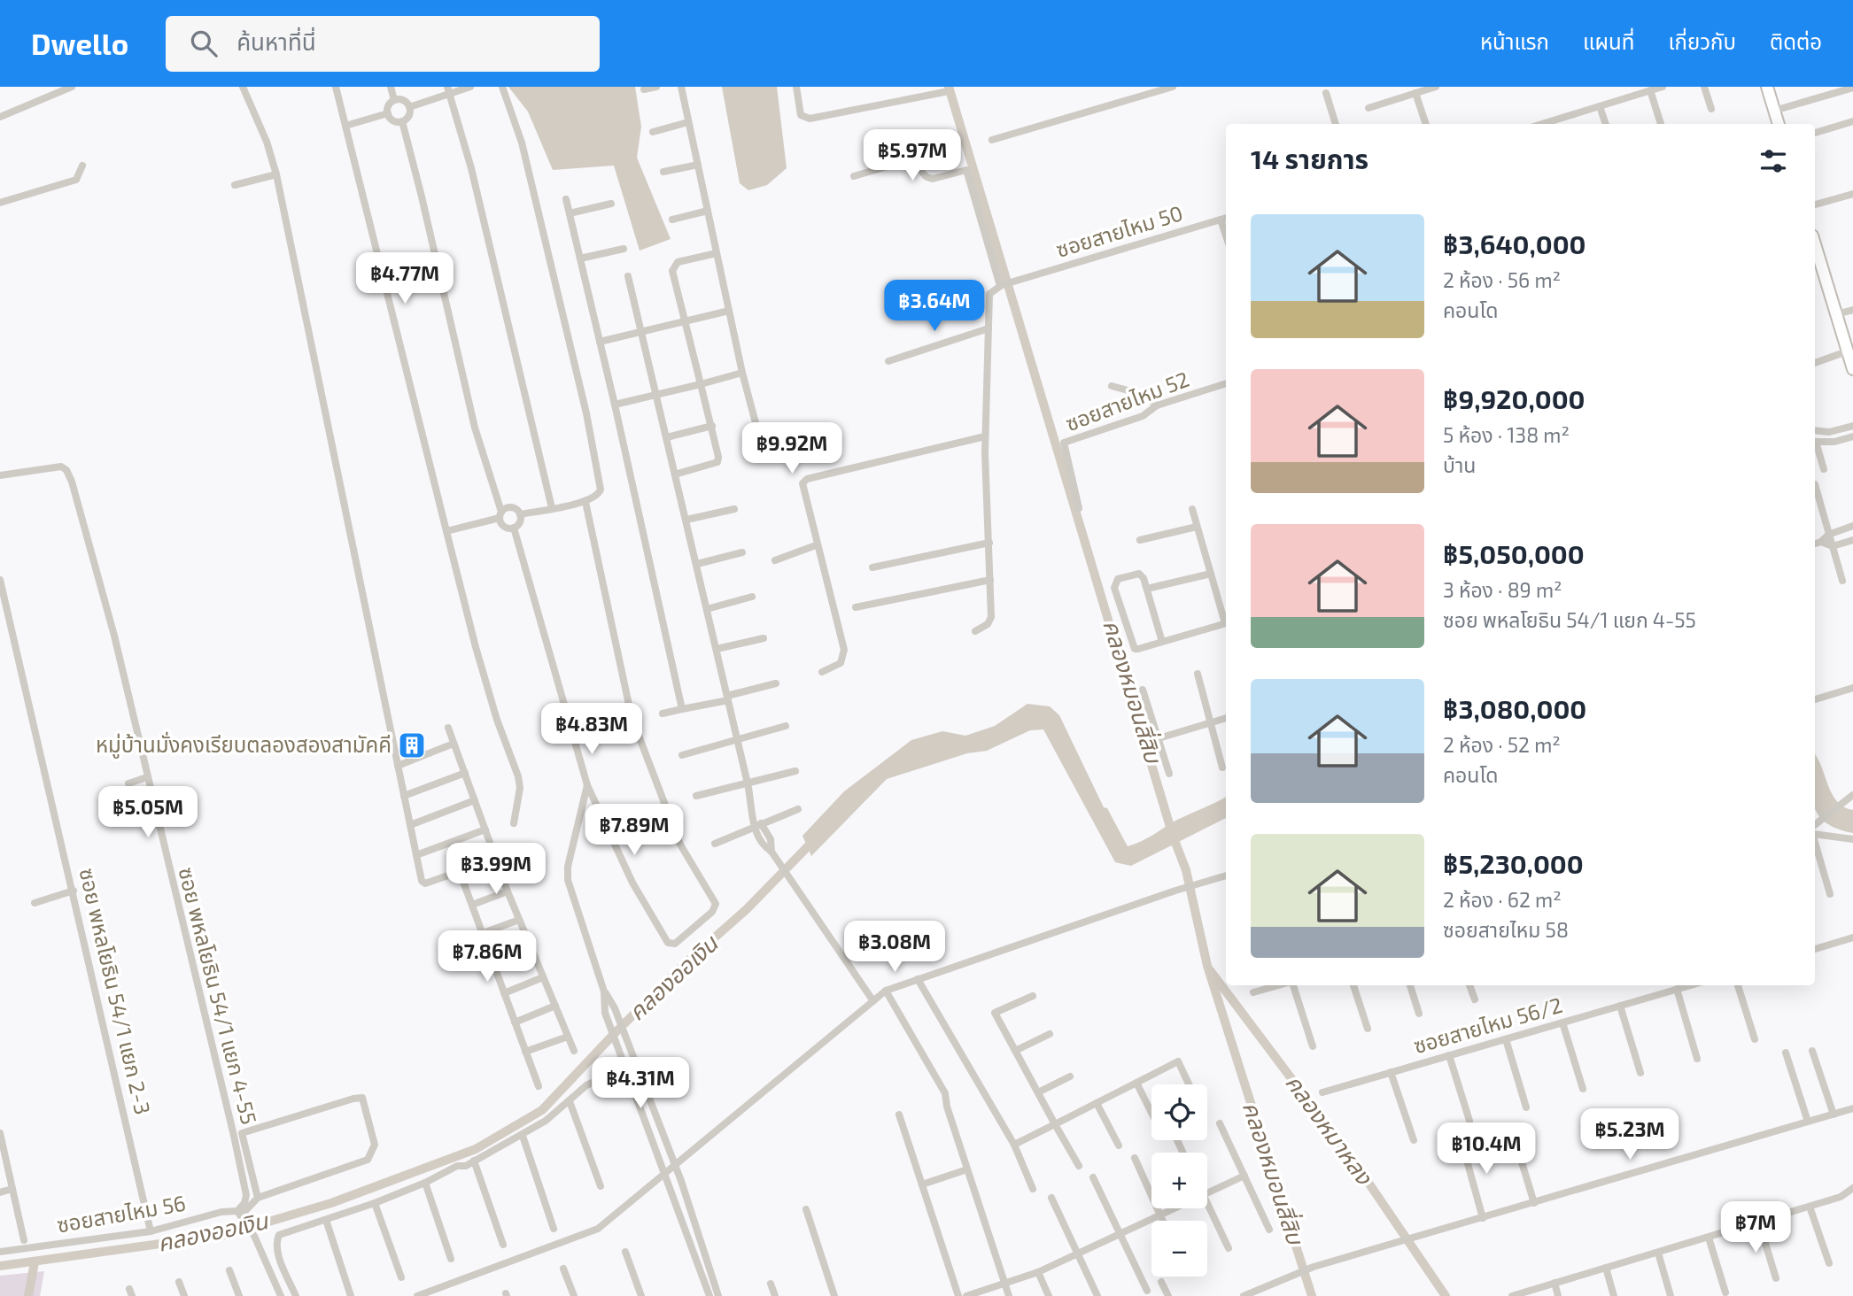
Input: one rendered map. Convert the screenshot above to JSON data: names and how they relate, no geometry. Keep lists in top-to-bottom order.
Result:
{
  "streets": {
    "street": [
      "ซอยสายไหม 50",
      "ซอยสายไหม 52",
      "ซอย พหลโยธิน 54/1 แยก 2-3",
      "ซอย พหลโยธิน 54/1 แยก 4-55",
      "ซอยสายไหม 56/2",
      "ซอยสายไหม 56"
    ]
  },
  "crossings": [
    ["ซอย พหลโยธิน 54/1 แยก 2-3", "ซอยสายไหม 56"],
    ["ซอย พหลโยธิน 54/1 แยก 4-55", "ซอยสายไหม 56"]
  ],
  "water": ["คลองหมอนสี่สิบ", "คลองออเงิน", "คลองหมาหลง"],
  "places": {
    "building": ["หมู่บ้านมั่งคงเรียบตลองสองสามัคคี"]
  },
  "page": {
    "header": "Dwello",
    "search": "ค้นหาที่นี่",
    "nav": [
      "หน้าแรก",
      "แผนที่",
      "เกี่ยวกับ",
      "ติดต่อ"
    ],
    "heading": "14 รายการ",
    "price": [
      "฿5.97M",
      "฿4.77M",
      "฿3.64M",
      "฿9.92M",
      "฿4.83M",
      "฿5.05M",
      "฿7.89M",
      "฿3.99M",
      "฿3.08M",
      "฿7.86M",
      "฿4.31M",
      "฿5.23M",
      "฿10.4M",
      "฿7M"
    ],
    "list": [
      {
        "name": "฿3,640,000",
        "note": "2 ห้อง · 56 m² · คอนโด"
      },
      {
        "name": "฿9,920,000",
        "note": "5 ห้อง · 138 m² · บ้าน"
      },
      {
        "name": "฿5,050,000",
        "note": "3 ห้อง · 89 m² · ซอย พหลโยธิน 54/1 แยก 4-55"
      },
      {
        "name": "฿3,080,000",
        "note": "2 ห้อง · 52 m² · คอนโด"
      },
      {
        "name": "฿5,230,000",
        "note": "2 ห้อง · 62 m² · ซอยสายไหม 58"
      }
    ],
    "map_buttons": ["+", "−"]
  }
}
